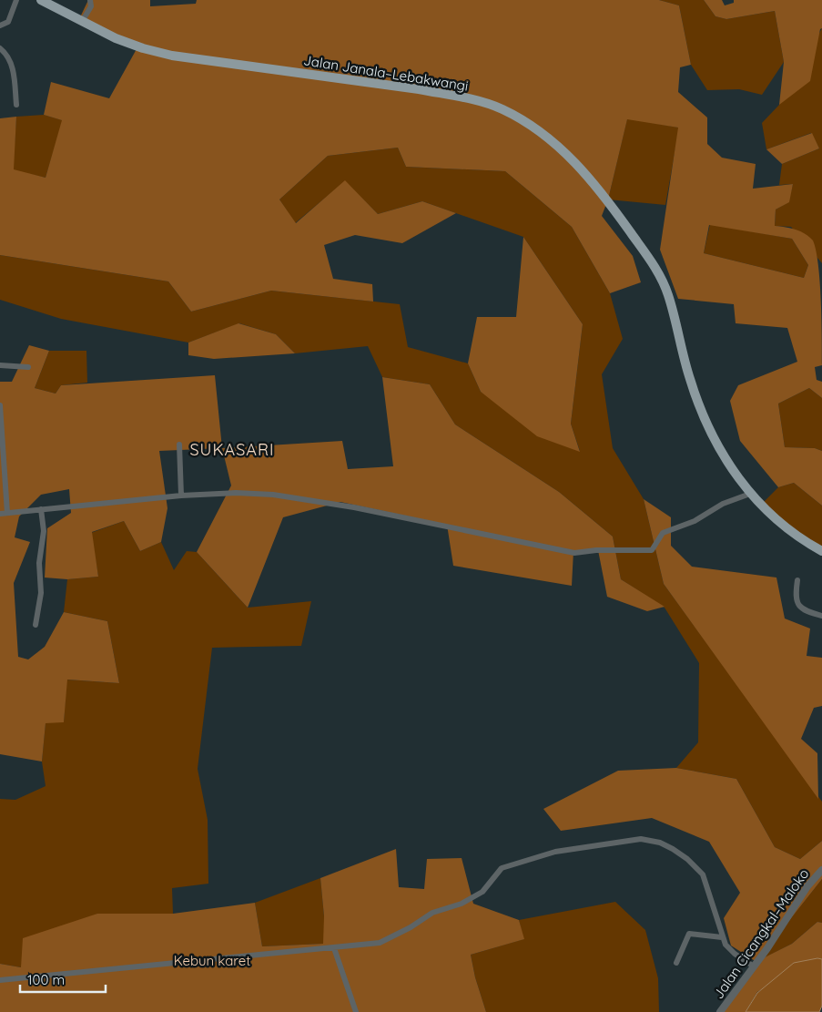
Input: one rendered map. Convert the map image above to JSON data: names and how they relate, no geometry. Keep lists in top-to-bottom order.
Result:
{
  "streets": {
    "main road": ["Jalan Janala–Lebakwangi"],
    "street": ["Jalan Cicangkal–Maloko"]
  },
  "districts": ["SUKASARI"],
  "parks": ["Kebun karet"],
  "scale_bar": "100 m"
}
